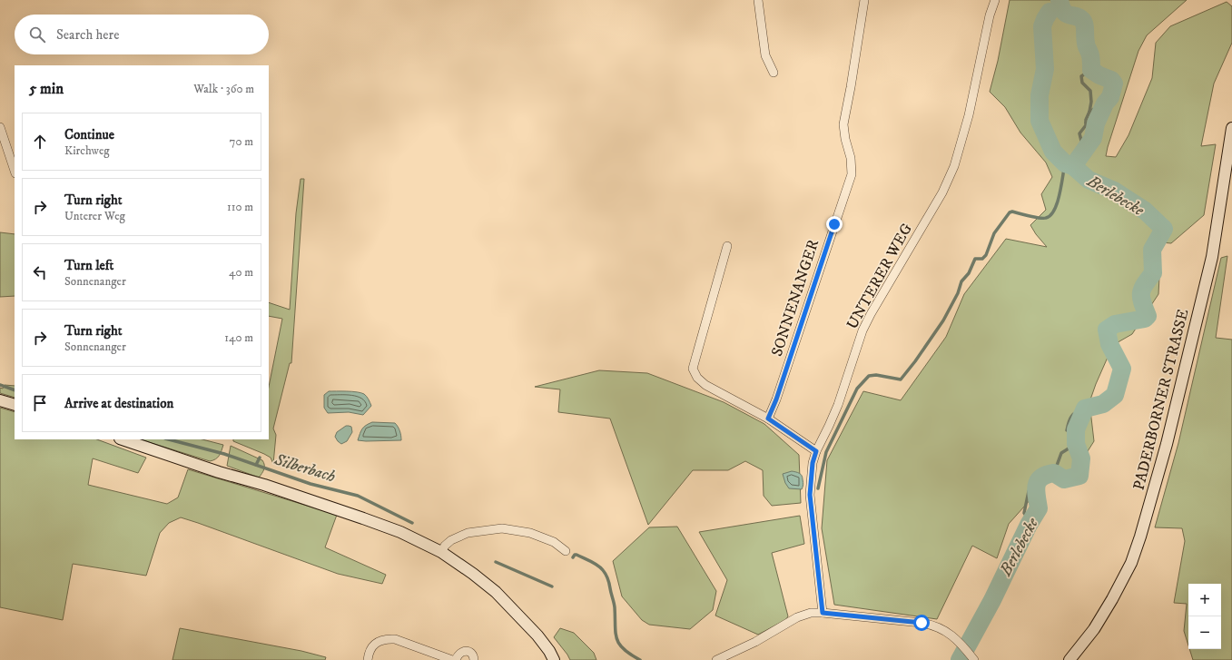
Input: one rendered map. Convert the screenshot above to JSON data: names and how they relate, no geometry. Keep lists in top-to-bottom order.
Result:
{
  "streets": {
    "main road": ["PADERBORNER STRASSE"],
    "street": ["UNTERER WEG", "SONNENANGER"]
  },
  "water": ["Berlebecke", "Silberbach"],
  "page": {
    "search": "Search here",
    "heading": ["5 min", "Walk · 360 m"],
    "list": [
      ["Continue", "Kirchweg", "70 m"],
      ["Turn right", "Unterer Weg", "110 m"],
      ["Turn left", "Sonnenanger", "40 m"],
      ["Turn right", "Sonnenanger", "140 m"],
      "Arrive at destination"
    ],
    "map_buttons": ["+", "−"]
  }
}
